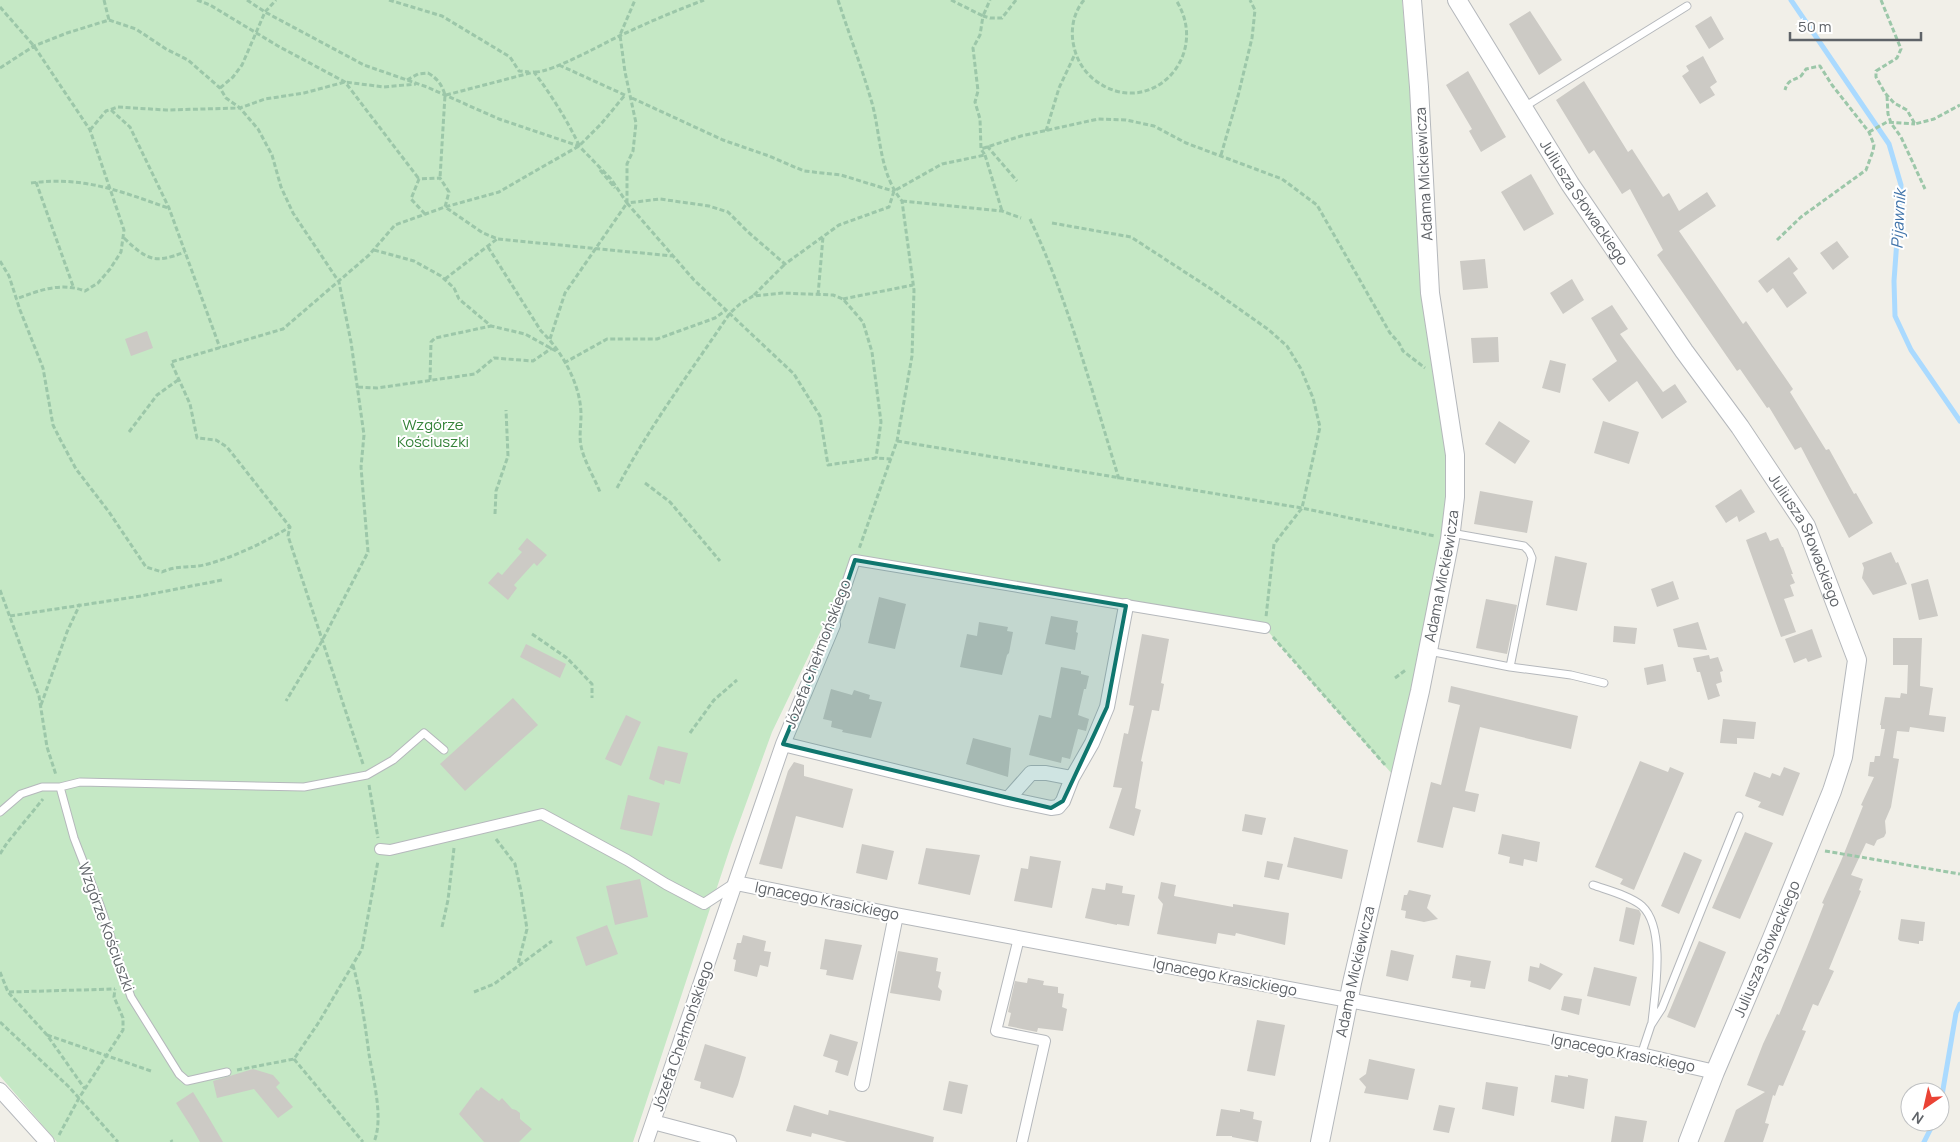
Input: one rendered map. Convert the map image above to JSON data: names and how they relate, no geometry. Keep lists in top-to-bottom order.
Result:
{
  "streets": {
    "street": [
      "Adama Mickiewicza",
      "Juliusza Słowackiego",
      "Józefa Chełmońskiego",
      "Ignacego Krasickiego"
    ],
    "lane": ["Wzgórze Kościuszki"]
  },
  "crossings": [
    ["Adama Mickiewicza", "Ignacego Krasickiego"],
    ["Juliusza Słowackiego", "Ignacego Krasickiego"],
    ["Józefa Chełmońskiego", "Ignacego Krasickiego"]
  ],
  "water": ["Pijawnik"],
  "parks": ["Wzgórze Kościuszki"],
  "scale_bar": "50 m",
  "north": "bottom left"
}
